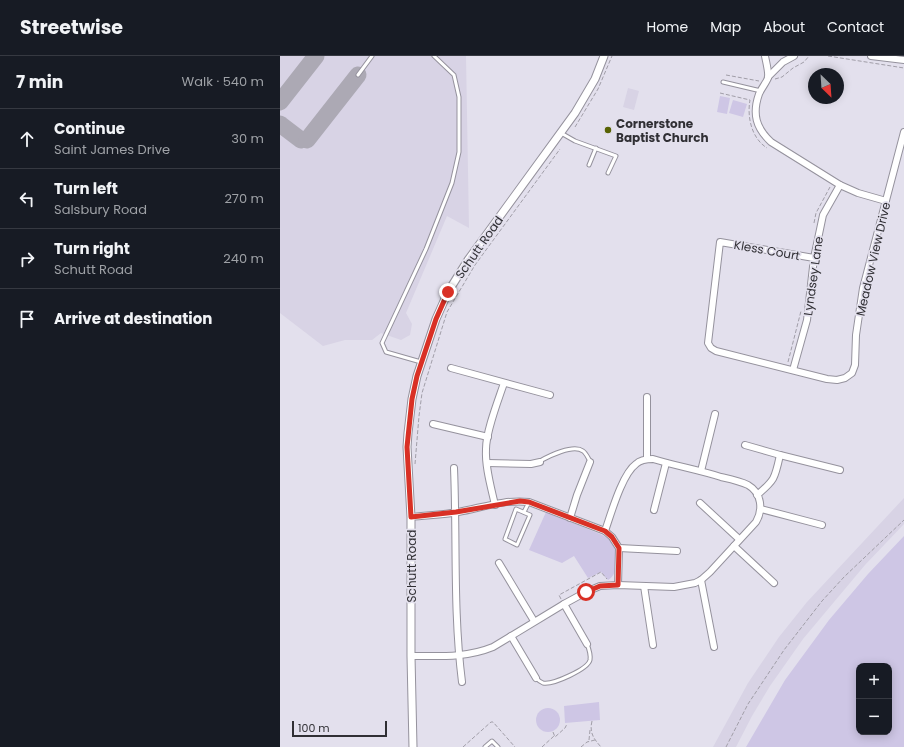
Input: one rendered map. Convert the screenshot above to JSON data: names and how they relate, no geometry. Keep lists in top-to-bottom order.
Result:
{
  "streets": {
    "street": [
      "Schutt Road",
      "Kless Court",
      "Meadow View Drive",
      "Lyndsey Lane"
    ]
  },
  "crossings": [
    ["Kless Court", "Meadow View Drive"],
    ["Kless Court", "Lyndsey Lane"],
    ["Meadow View Drive", "Lyndsey Lane"]
  ],
  "places": ["Cornerstone Baptist Church"],
  "scale_bar": "100 m",
  "north": "bottom right",
  "page": {
    "header": "Streetwise",
    "nav": [
      "Home",
      "Map",
      "About",
      "Contact"
    ],
    "heading": ["7 min", "Walk · 540 m"],
    "list": [
      ["Continue", "Saint James Drive", "30 m"],
      ["Turn left", "Salsbury Road", "270 m"],
      ["Turn right", "Schutt Road", "240 m"],
      "Arrive at destination"
    ],
    "map_buttons": ["+", "−"],
    "scale": "100 m"
  }
}
